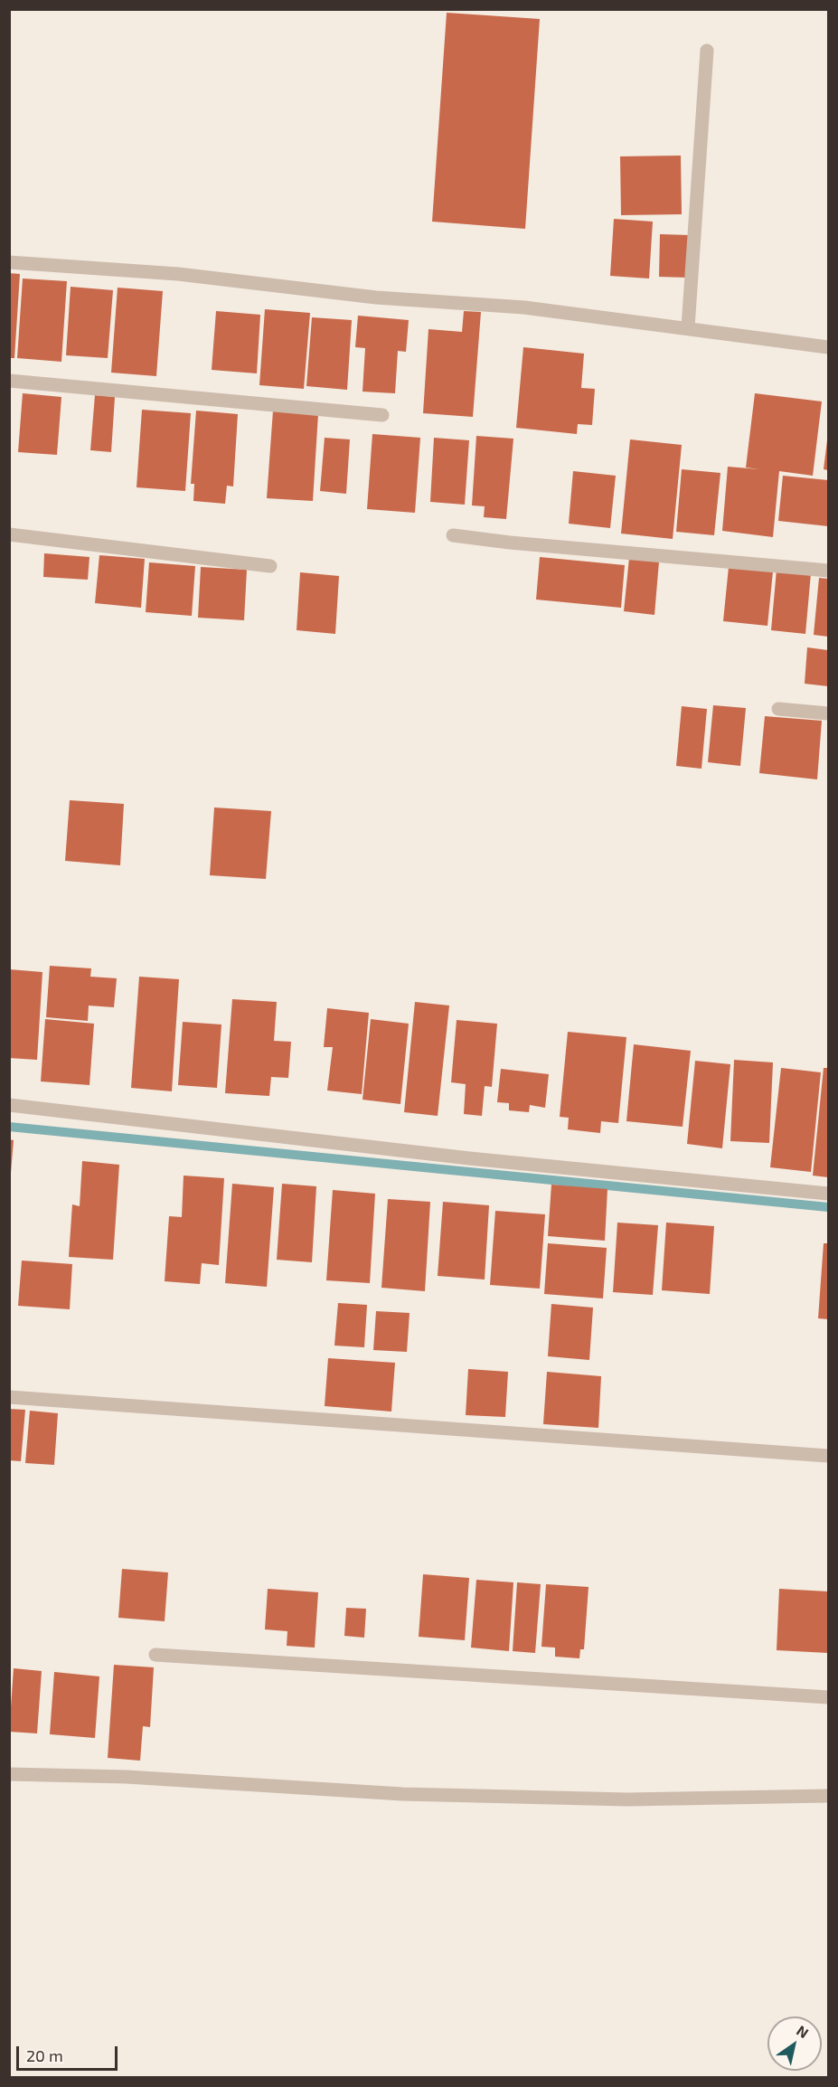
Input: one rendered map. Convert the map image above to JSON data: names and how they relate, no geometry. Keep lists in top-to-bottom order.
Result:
{
  "scale_bar": "20 m",
  "north": "top right"
}
